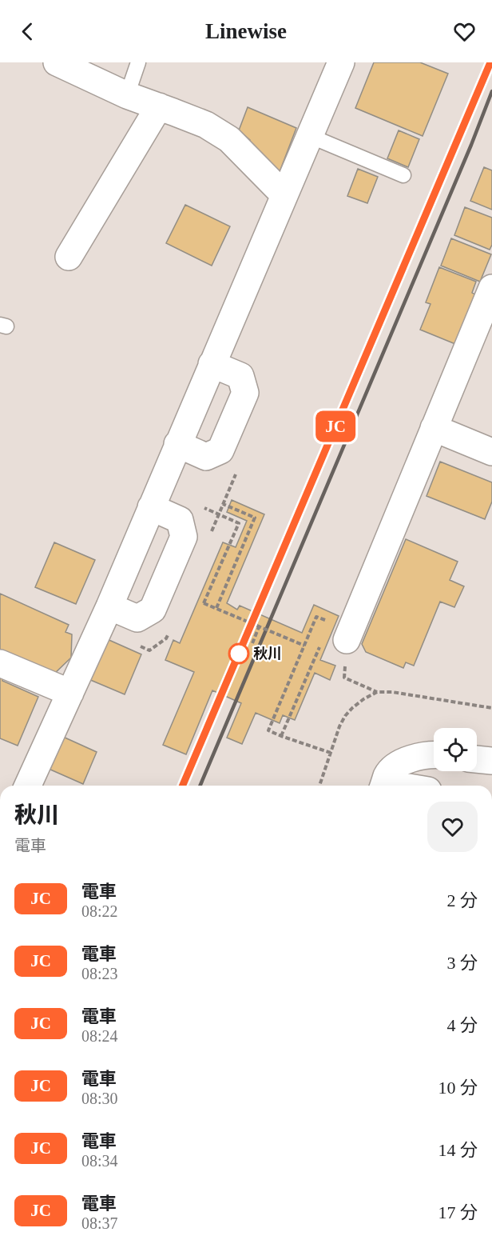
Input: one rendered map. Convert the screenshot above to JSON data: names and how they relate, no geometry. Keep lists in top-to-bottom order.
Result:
{
  "places": ["秋川"],
  "page": {
    "header": "Linewise",
    "on_map": "JC",
    "heading": ["秋川", "電車"],
    "list": [
      {
        "mark": "JC",
        "name": "電車",
        "note": "08:22",
        "value": "2 分"
      },
      {
        "mark": "JC",
        "name": "電車",
        "note": "08:23",
        "value": "3 分"
      },
      {
        "mark": "JC",
        "name": "電車",
        "note": "08:24",
        "value": "4 分"
      },
      {
        "mark": "JC",
        "name": "電車",
        "note": "08:30",
        "value": "10 分"
      },
      {
        "mark": "JC",
        "name": "電車",
        "note": "08:34",
        "value": "14 分"
      },
      {
        "mark": "JC",
        "name": "電車",
        "note": "08:37",
        "value": "17 分"
      }
    ]
  }
}
